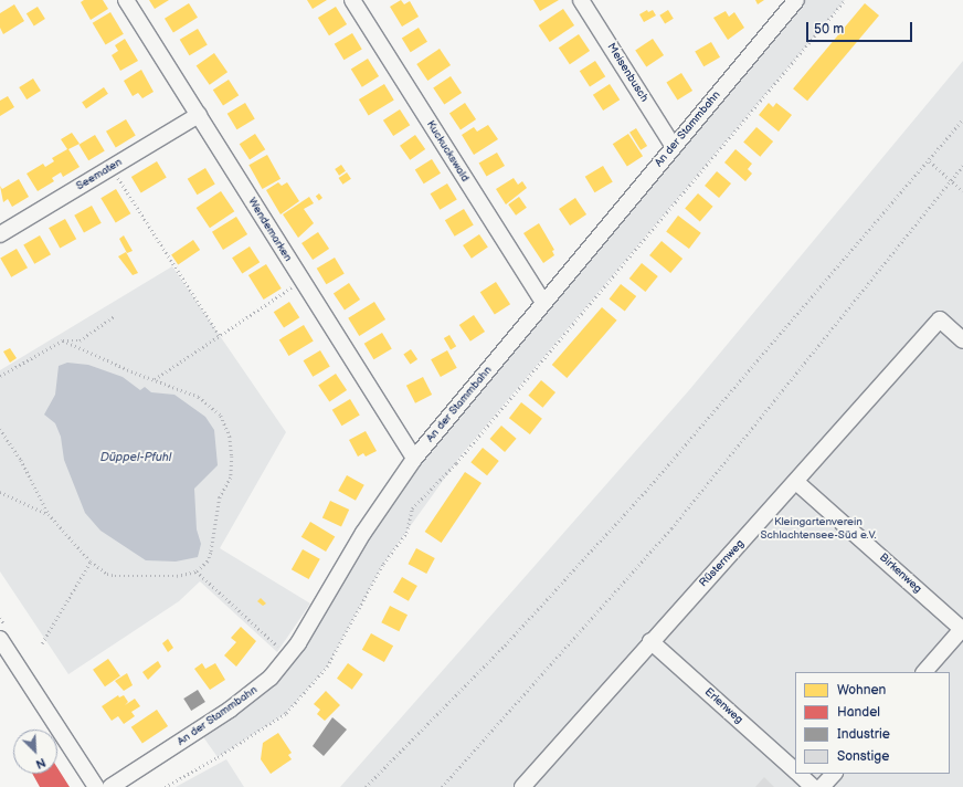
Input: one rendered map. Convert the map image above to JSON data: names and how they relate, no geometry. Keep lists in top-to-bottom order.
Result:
{
  "streets": {
    "street": [
      "Meisenbusch",
      "An der Stammbahn",
      "Kuckuckswald",
      "Seematen",
      "Wendemarken",
      "Rüsternweg",
      "Birkenweg",
      "Erlenweg"
    ]
  },
  "crossings": [
    ["Meisenbusch", "An der Stammbahn"],
    ["An der Stammbahn", "Kuckuckswald"],
    ["An der Stammbahn", "Wendemarken"],
    ["Seematen", "Wendemarken"],
    ["Rüsternweg", "Birkenweg"],
    ["Rüsternweg", "Erlenweg"]
  ],
  "water": ["Düppel-Pfuhl"],
  "parks": ["Kleingartenverein Schlachtensee-Süd e.V."],
  "legend": [
    "Wohnen",
    "Handel",
    "Industrie",
    "Sonstige"
  ],
  "scale_bar": "50 m",
  "north": "bottom right"
}
